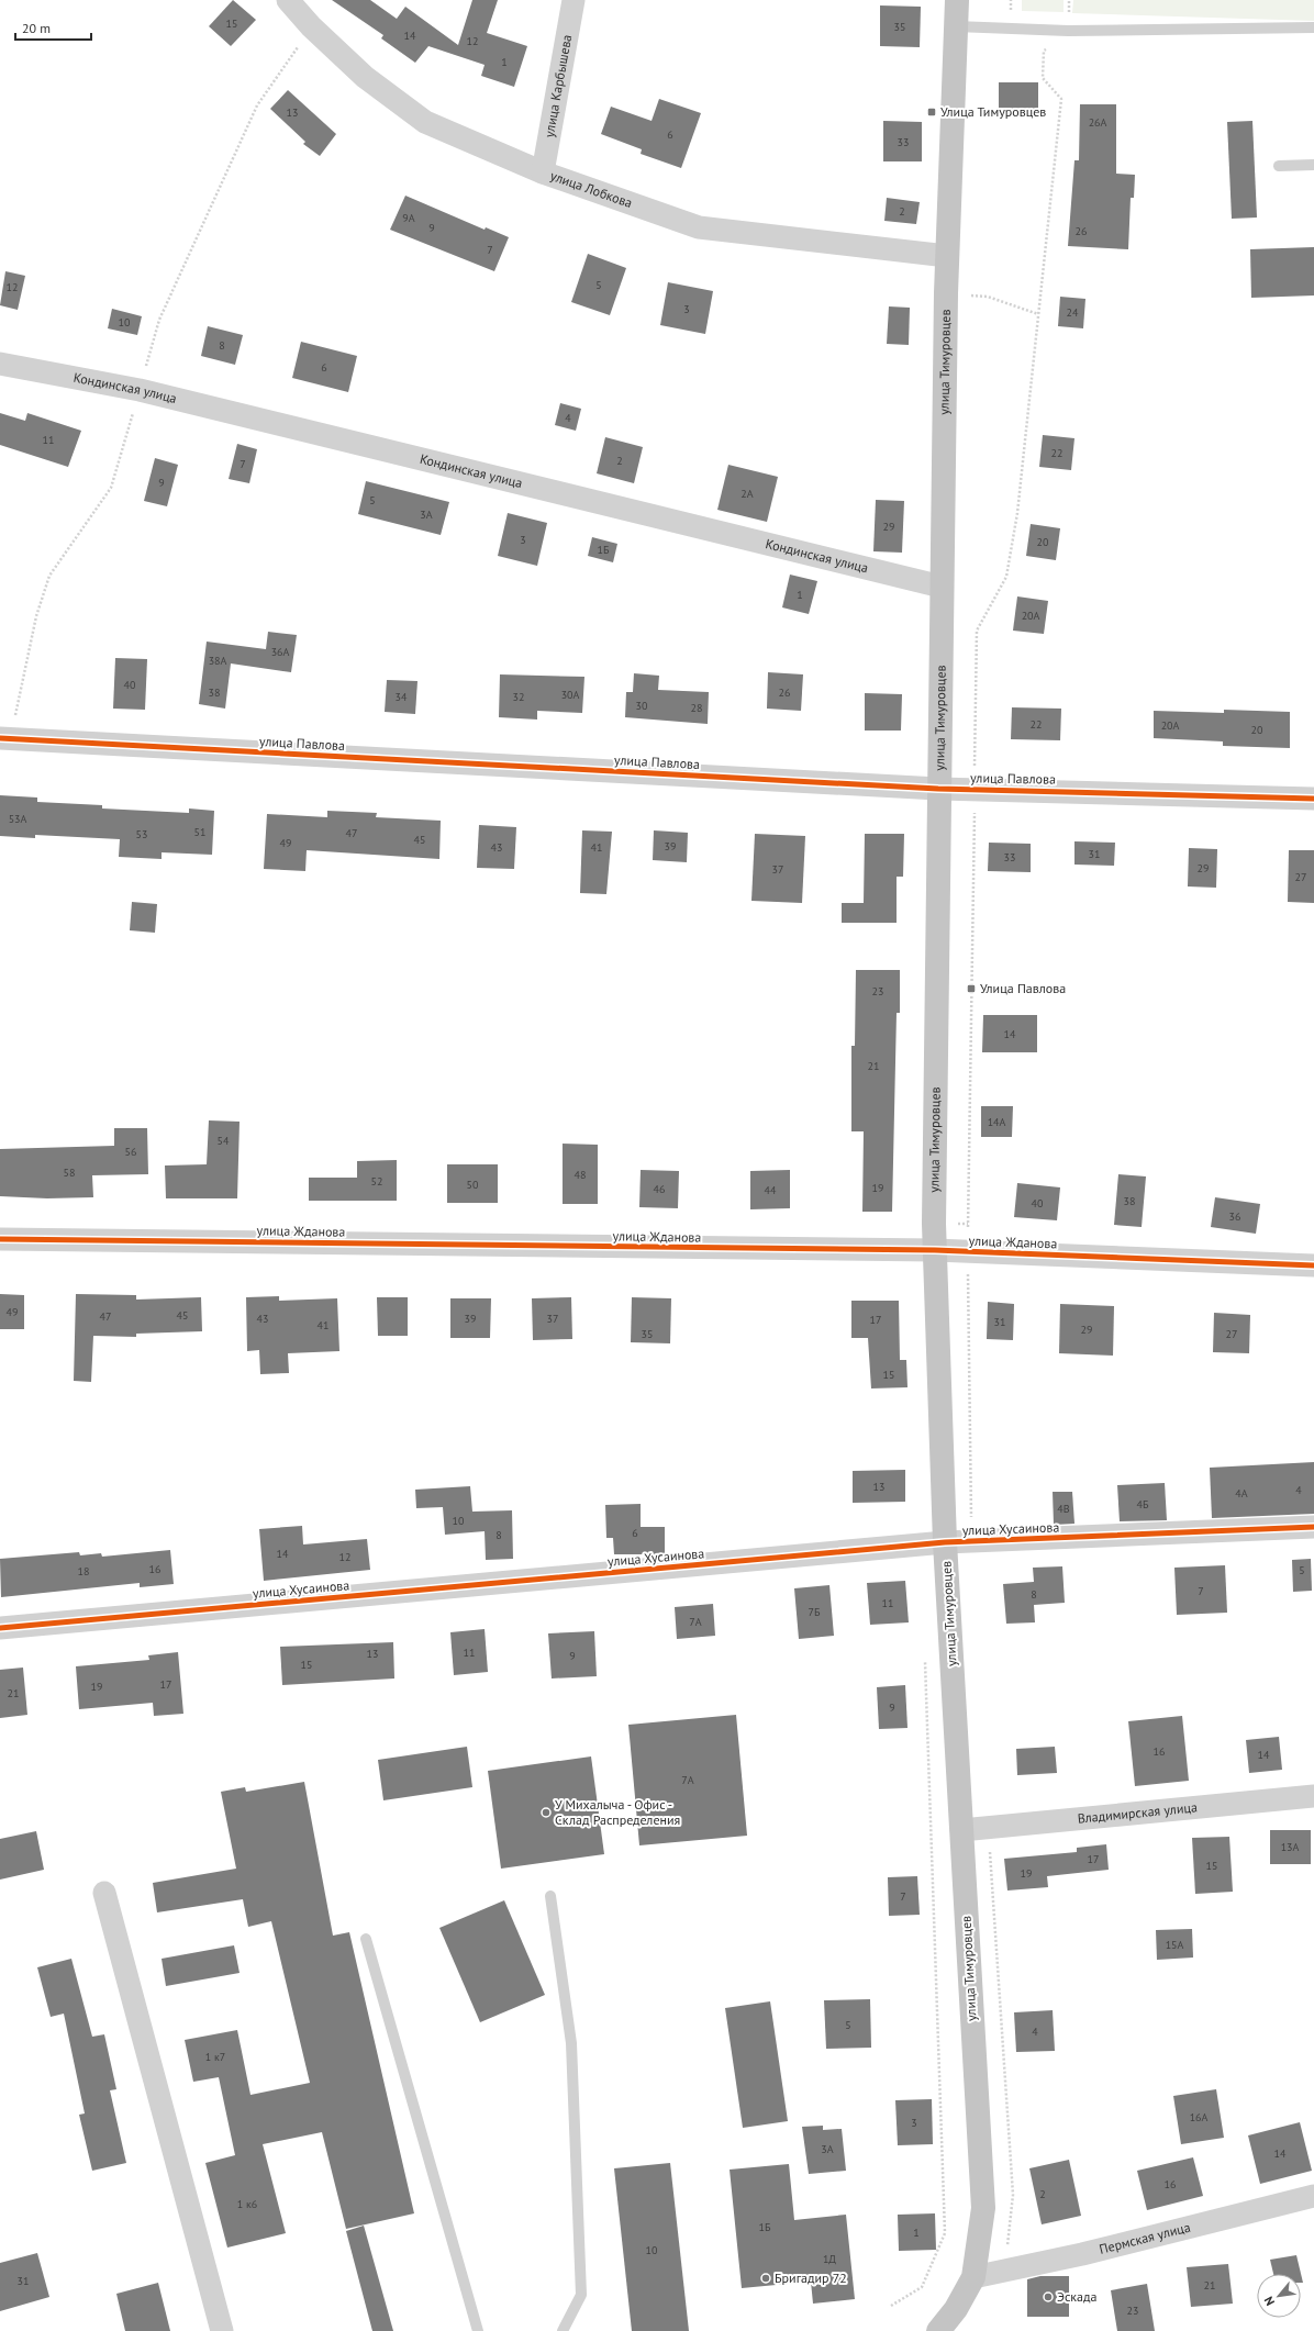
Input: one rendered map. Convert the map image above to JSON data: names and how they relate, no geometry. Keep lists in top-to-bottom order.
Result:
{
  "streets": {
    "main road": ["улица Тимуровцев"],
    "street": [
      "улица Карбышева",
      "улица Лобкова",
      "Кондинская улица",
      "улица Павлова",
      "улица Жданова",
      "улица Хусаинова",
      "Владимирская улица",
      "Пермская улица"
    ]
  },
  "crossings": [
    ["улица Карбышева", "улица Лобкова"],
    ["улица Лобкова", "улица Тимуровцев"],
    ["улица Тимуровцев", "Кондинская улица"],
    ["улица Тимуровцев", "улица Павлова"],
    ["улица Тимуровцев", "улица Жданова"],
    ["улица Тимуровцев", "улица Хусаинова"],
    ["улица Тимуровцев", "Владимирская улица"],
    ["улица Тимуровцев", "Пермская улица"]
  ],
  "places": {
    "transit": ["Улица Тимуровцев", "Улица Павлова"],
    "other": ["У Михалыча - Офис - Склад Распределения", "Бригадир 72", "Эскада"]
  },
  "house_numbers": [
    "15",
    "35",
    "14",
    "12",
    "1",
    "13",
    "26А",
    "6",
    "33",
    "2",
    "9А",
    "9",
    "26",
    "7",
    "5",
    "12",
    "3",
    "24",
    "10",
    "8",
    "6",
    "4",
    "11",
    "22",
    "2",
    "7",
    "9",
    "2А",
    "5",
    "3А",
    "29",
    "3",
    "20",
    "1Б",
    "1",
    "20А",
    "36А",
    "38А",
    "40",
    "38",
    "26",
    "30А",
    "34",
    "32",
    "30",
    "28",
    "22",
    "20А",
    "20",
    "53А",
    "51",
    "47",
    "53",
    "45",
    "49",
    "39",
    "43",
    "41",
    "31",
    "33",
    "29",
    "37",
    "27",
    "23",
    "14",
    "21",
    "14А",
    "54",
    "56",
    "58",
    "48",
    "52",
    "50",
    "19",
    "46",
    "44",
    "38",
    "40",
    "36",
    "49",
    "45",
    "47",
    "43",
    "39",
    "37",
    "17",
    "31",
    "41",
    "29",
    "35",
    "27",
    "15",
    "13",
    "4",
    "4А",
    "4Б",
    "4В",
    "10",
    "6",
    "8",
    "14",
    "12",
    "16",
    "5",
    "18",
    "7",
    "8",
    "11",
    "7Б",
    "7А",
    "11",
    "13",
    "9",
    "15",
    "17",
    "19",
    "21",
    "9",
    "16",
    "14",
    "7А",
    "13А",
    "17",
    "15",
    "19",
    "7",
    "15А",
    "5",
    "4",
    "1 к7",
    "16А",
    "3",
    "3А",
    "14",
    "16",
    "2",
    "1 к6",
    "1Б",
    "1",
    "10",
    "1Д",
    "31",
    "21",
    "23"
  ],
  "scale_bar": "20 m",
  "north": "bottom left"
}
